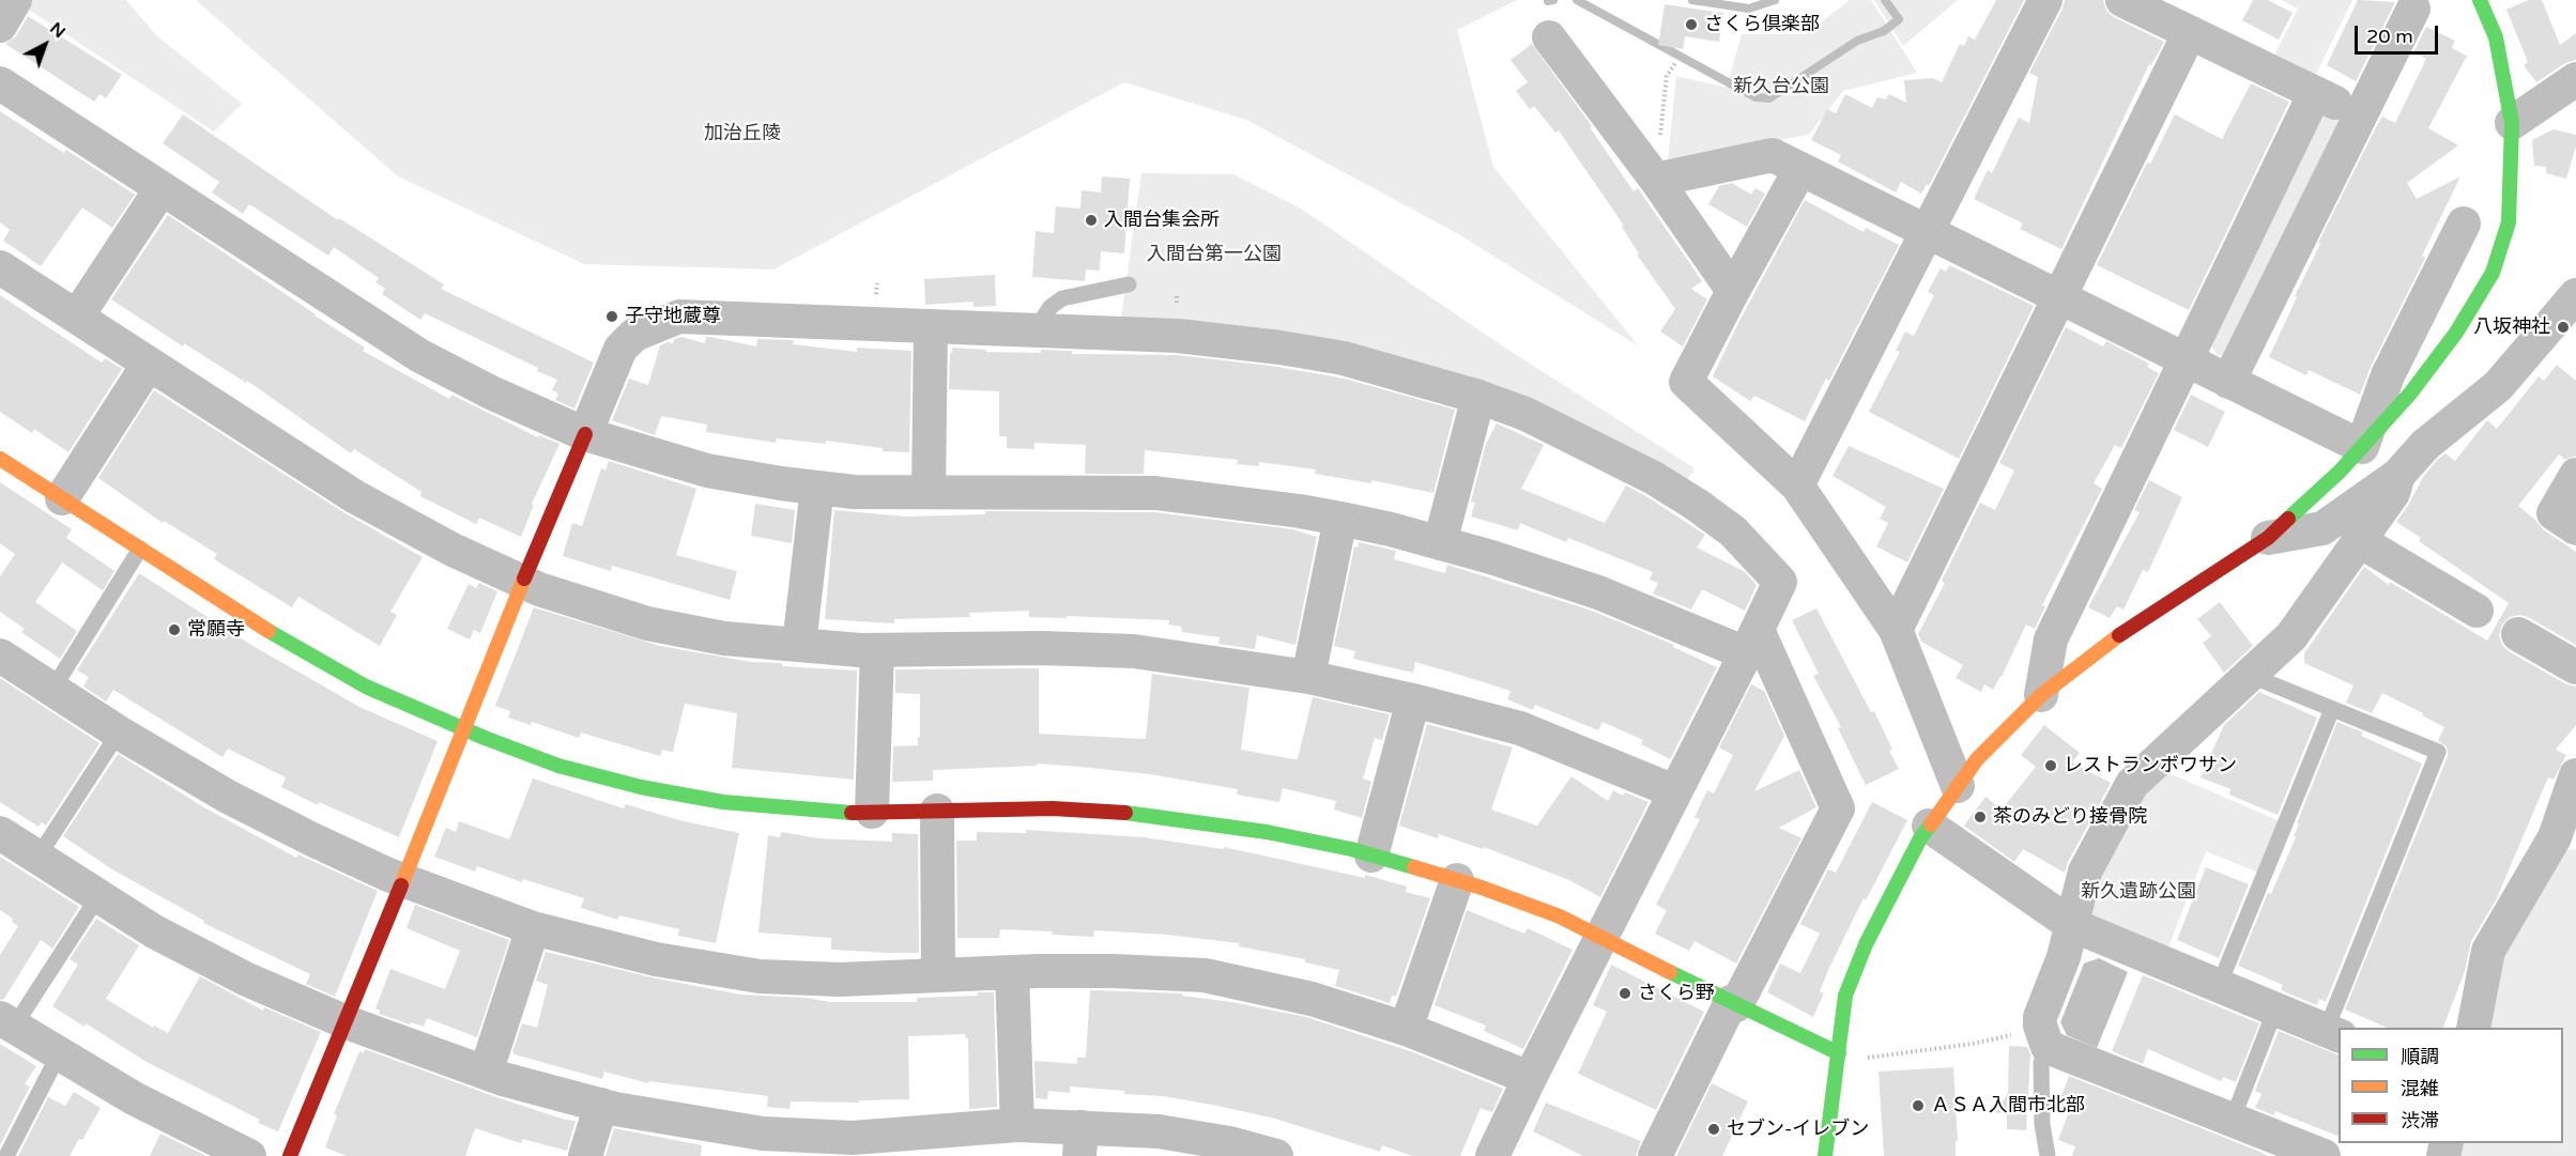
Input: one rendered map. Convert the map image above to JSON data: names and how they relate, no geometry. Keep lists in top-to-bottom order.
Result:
{
  "parks": [
    "新久台公園",
    "加治丘陵",
    "入間台第一公園",
    "新久遺跡公園"
  ],
  "places": [
    "さくら倶楽部",
    "入間台集会所",
    "子守地蔵尊",
    "八坂神社",
    "常願寺",
    "レストランボワサン",
    "茶のみどり接骨院",
    "さくら野",
    "ＡＳＡ入間市北部",
    "セブン-イレブン"
  ],
  "legend": ["順調", "混雑", "渋滞"],
  "scale_bar": "20 m",
  "north": "top right"
}
